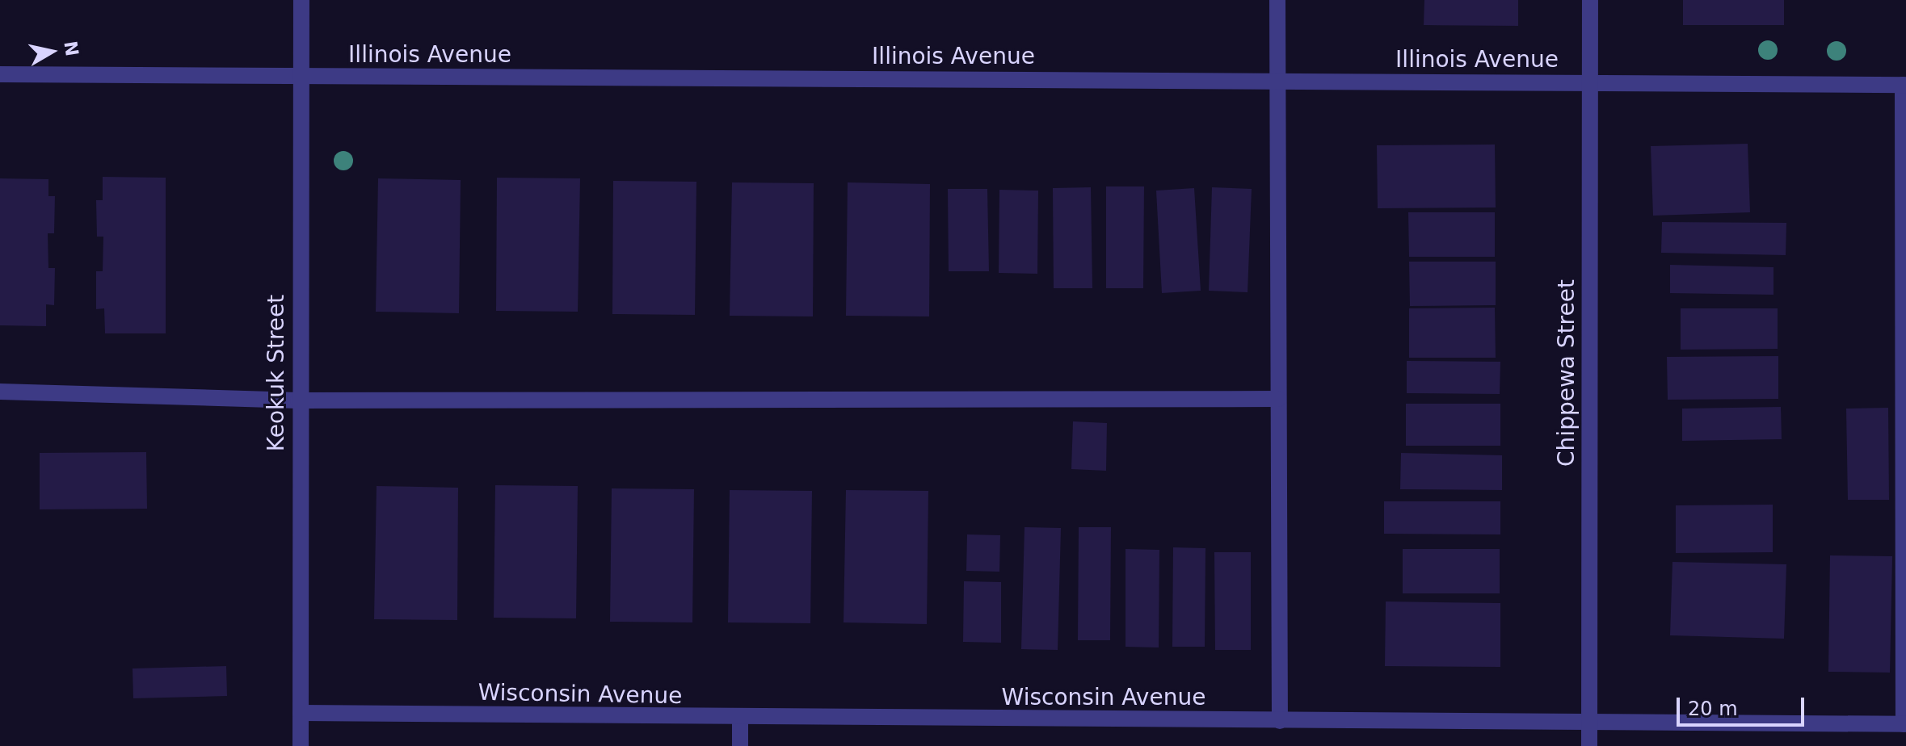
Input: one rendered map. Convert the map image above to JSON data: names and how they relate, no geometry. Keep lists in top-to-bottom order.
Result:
{
  "streets": {
    "street": [
      "Illinois Avenue",
      "Keokuk Street",
      "Chippewa Street",
      "Wisconsin Avenue"
    ]
  },
  "crossings": [
    ["Illinois Avenue", "Keokuk Street"],
    ["Illinois Avenue", "Chippewa Street"],
    ["Keokuk Street", "Wisconsin Avenue"],
    ["Chippewa Street", "Wisconsin Avenue"]
  ],
  "scale_bar": "20 m",
  "north": "right"
}
